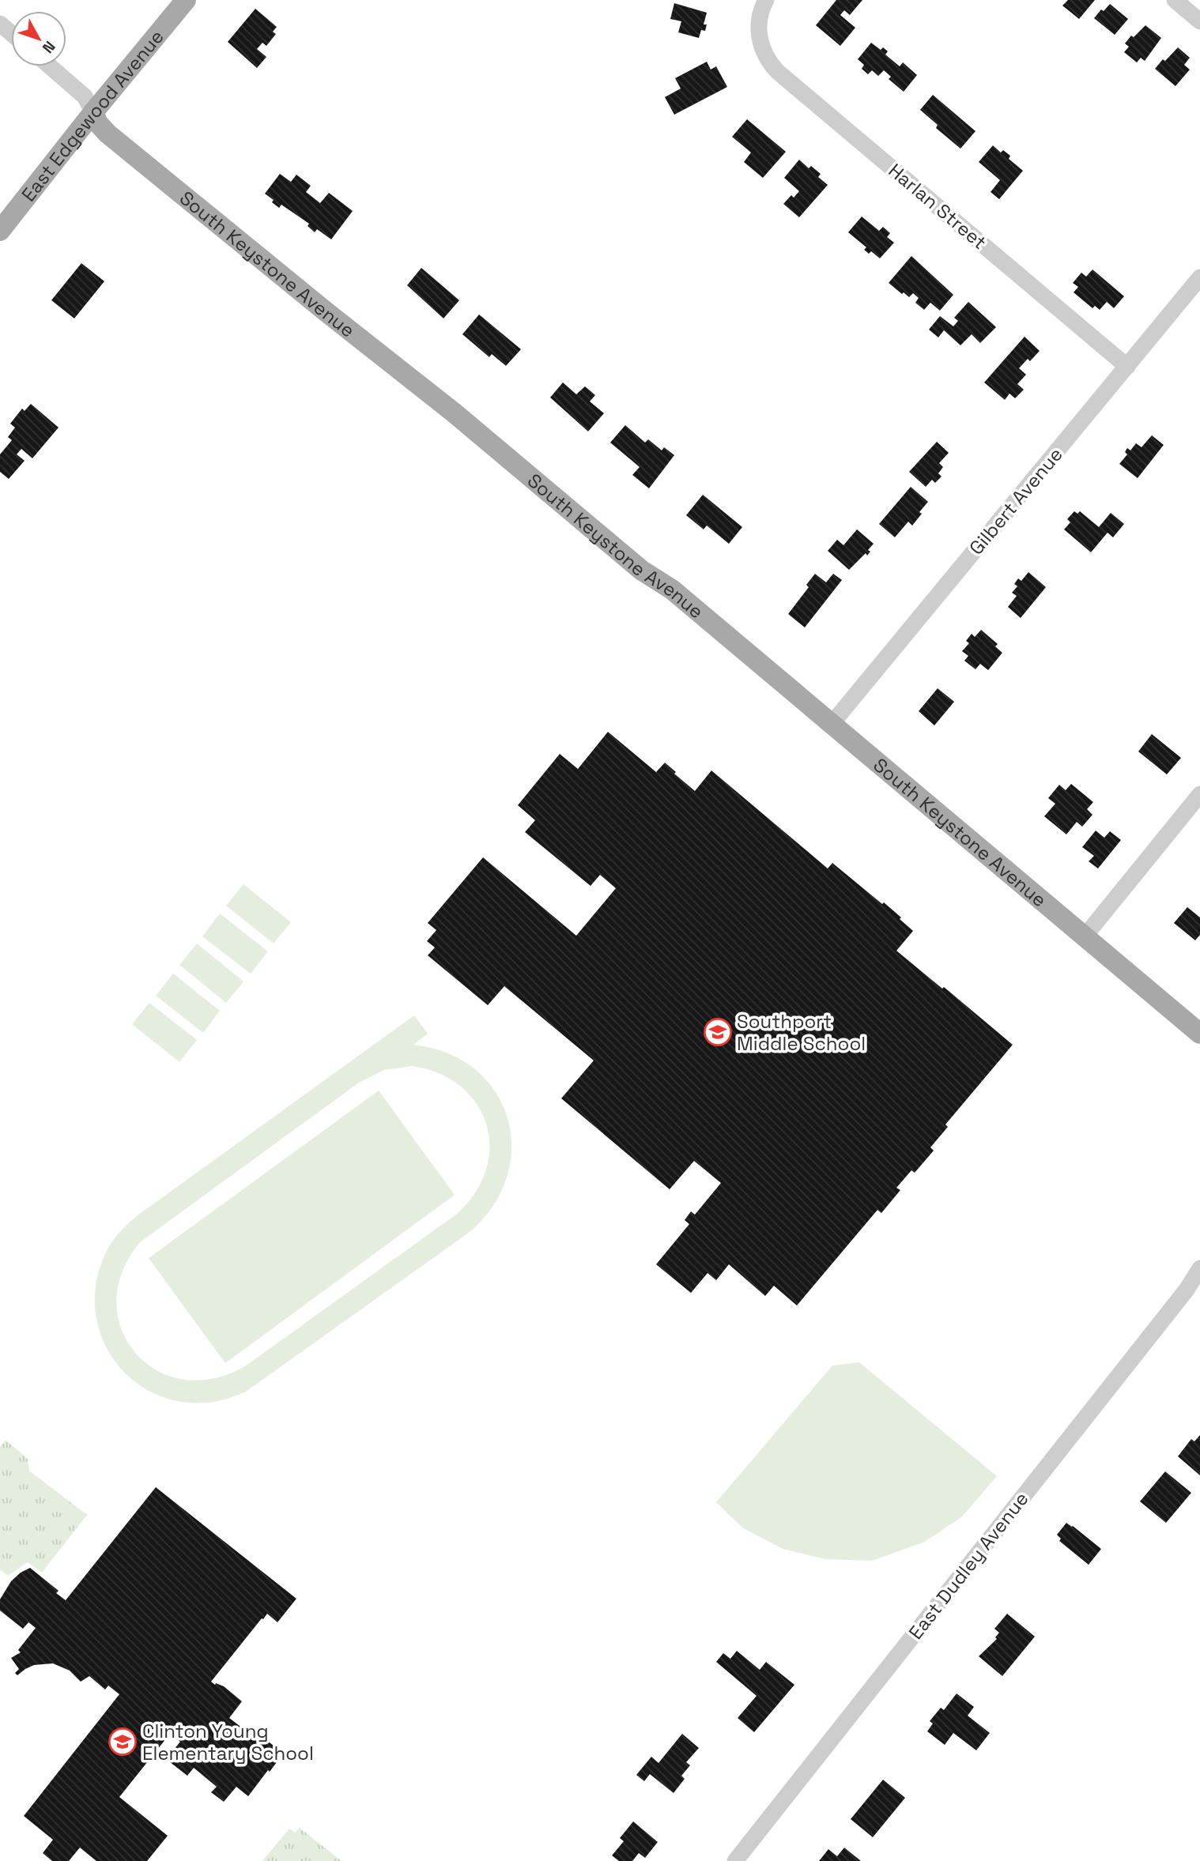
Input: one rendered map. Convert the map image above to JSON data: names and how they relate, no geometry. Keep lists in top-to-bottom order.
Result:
{
  "streets": {
    "main road": ["East Edgewood Avenue", "South Keystone Avenue"],
    "street": ["Harlan Street", "Gilbert Avenue", "East Dudley Avenue"]
  },
  "crossings": [
    ["East Edgewood Avenue", "South Keystone Avenue"],
    ["Harlan Street", "Gilbert Avenue"],
    ["South Keystone Avenue", "Gilbert Avenue"]
  ],
  "places": {
    "school or university": ["Southport Middle School", "Clinton Young Elementary School"]
  },
  "north": "bottom right"
}
